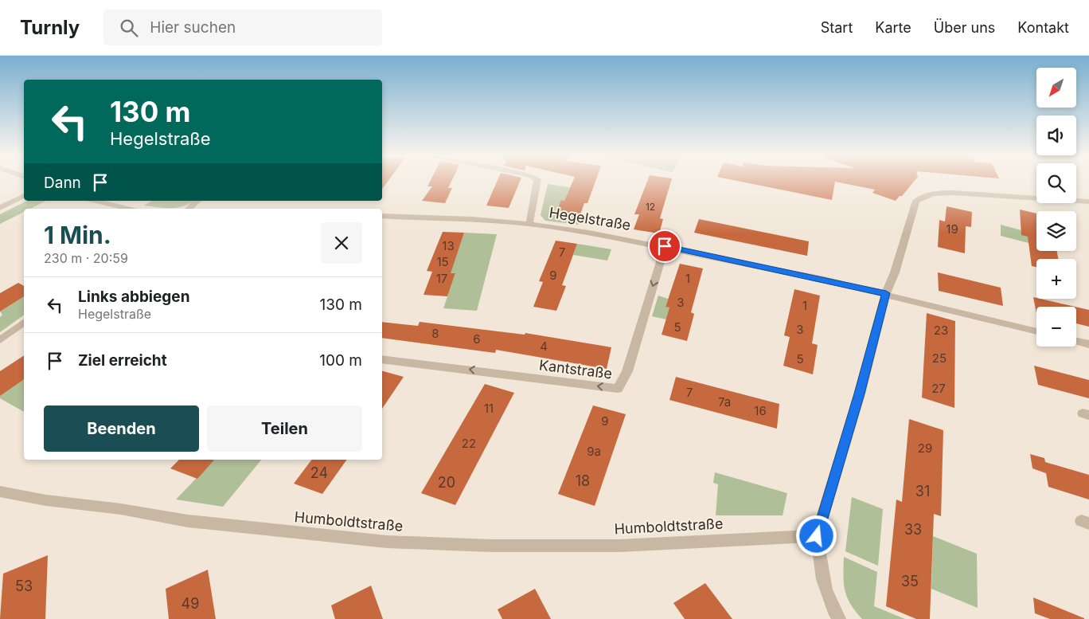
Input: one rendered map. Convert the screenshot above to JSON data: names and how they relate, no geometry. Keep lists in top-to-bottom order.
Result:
{
  "streets": {
    "street": ["Hegelstraße", "Kantstraße", "Humboldtstraße"]
  },
  "crossings": [
    ["Hegelstraße", "Kantstraße"]
  ],
  "house_numbers": [
    "12",
    "19",
    "13",
    "7",
    "15",
    "9",
    "17",
    "1",
    "3",
    "1",
    "5",
    "3",
    "23",
    "8",
    "6",
    "4",
    "25",
    "5",
    "27",
    "7",
    "7a",
    "11",
    "16",
    "9",
    "22",
    "29",
    "9a",
    "24",
    "18",
    "20",
    "31",
    "33",
    "35",
    "53",
    "49"
  ],
  "north": "bottom left",
  "page": {
    "header": "Turnly",
    "search": "Hier suchen",
    "nav": [
      "Start",
      "Karte",
      "Über uns",
      "Kontakt"
    ],
    "map_buttons": ["+", "−"],
    "turn": ["130 m", "Hegelstraße"],
    "then": "Dann",
    "heading": ["1 Min.", "230 m · 20:59"],
    "list": [
      {
        "name": "Links abbiegen",
        "note": "Hegelstraße",
        "value": "130 m"
      },
      {
        "name": "Ziel erreicht",
        "value": "100 m"
      }
    ],
    "buttons": ["Beenden", "Teilen"]
  }
}
